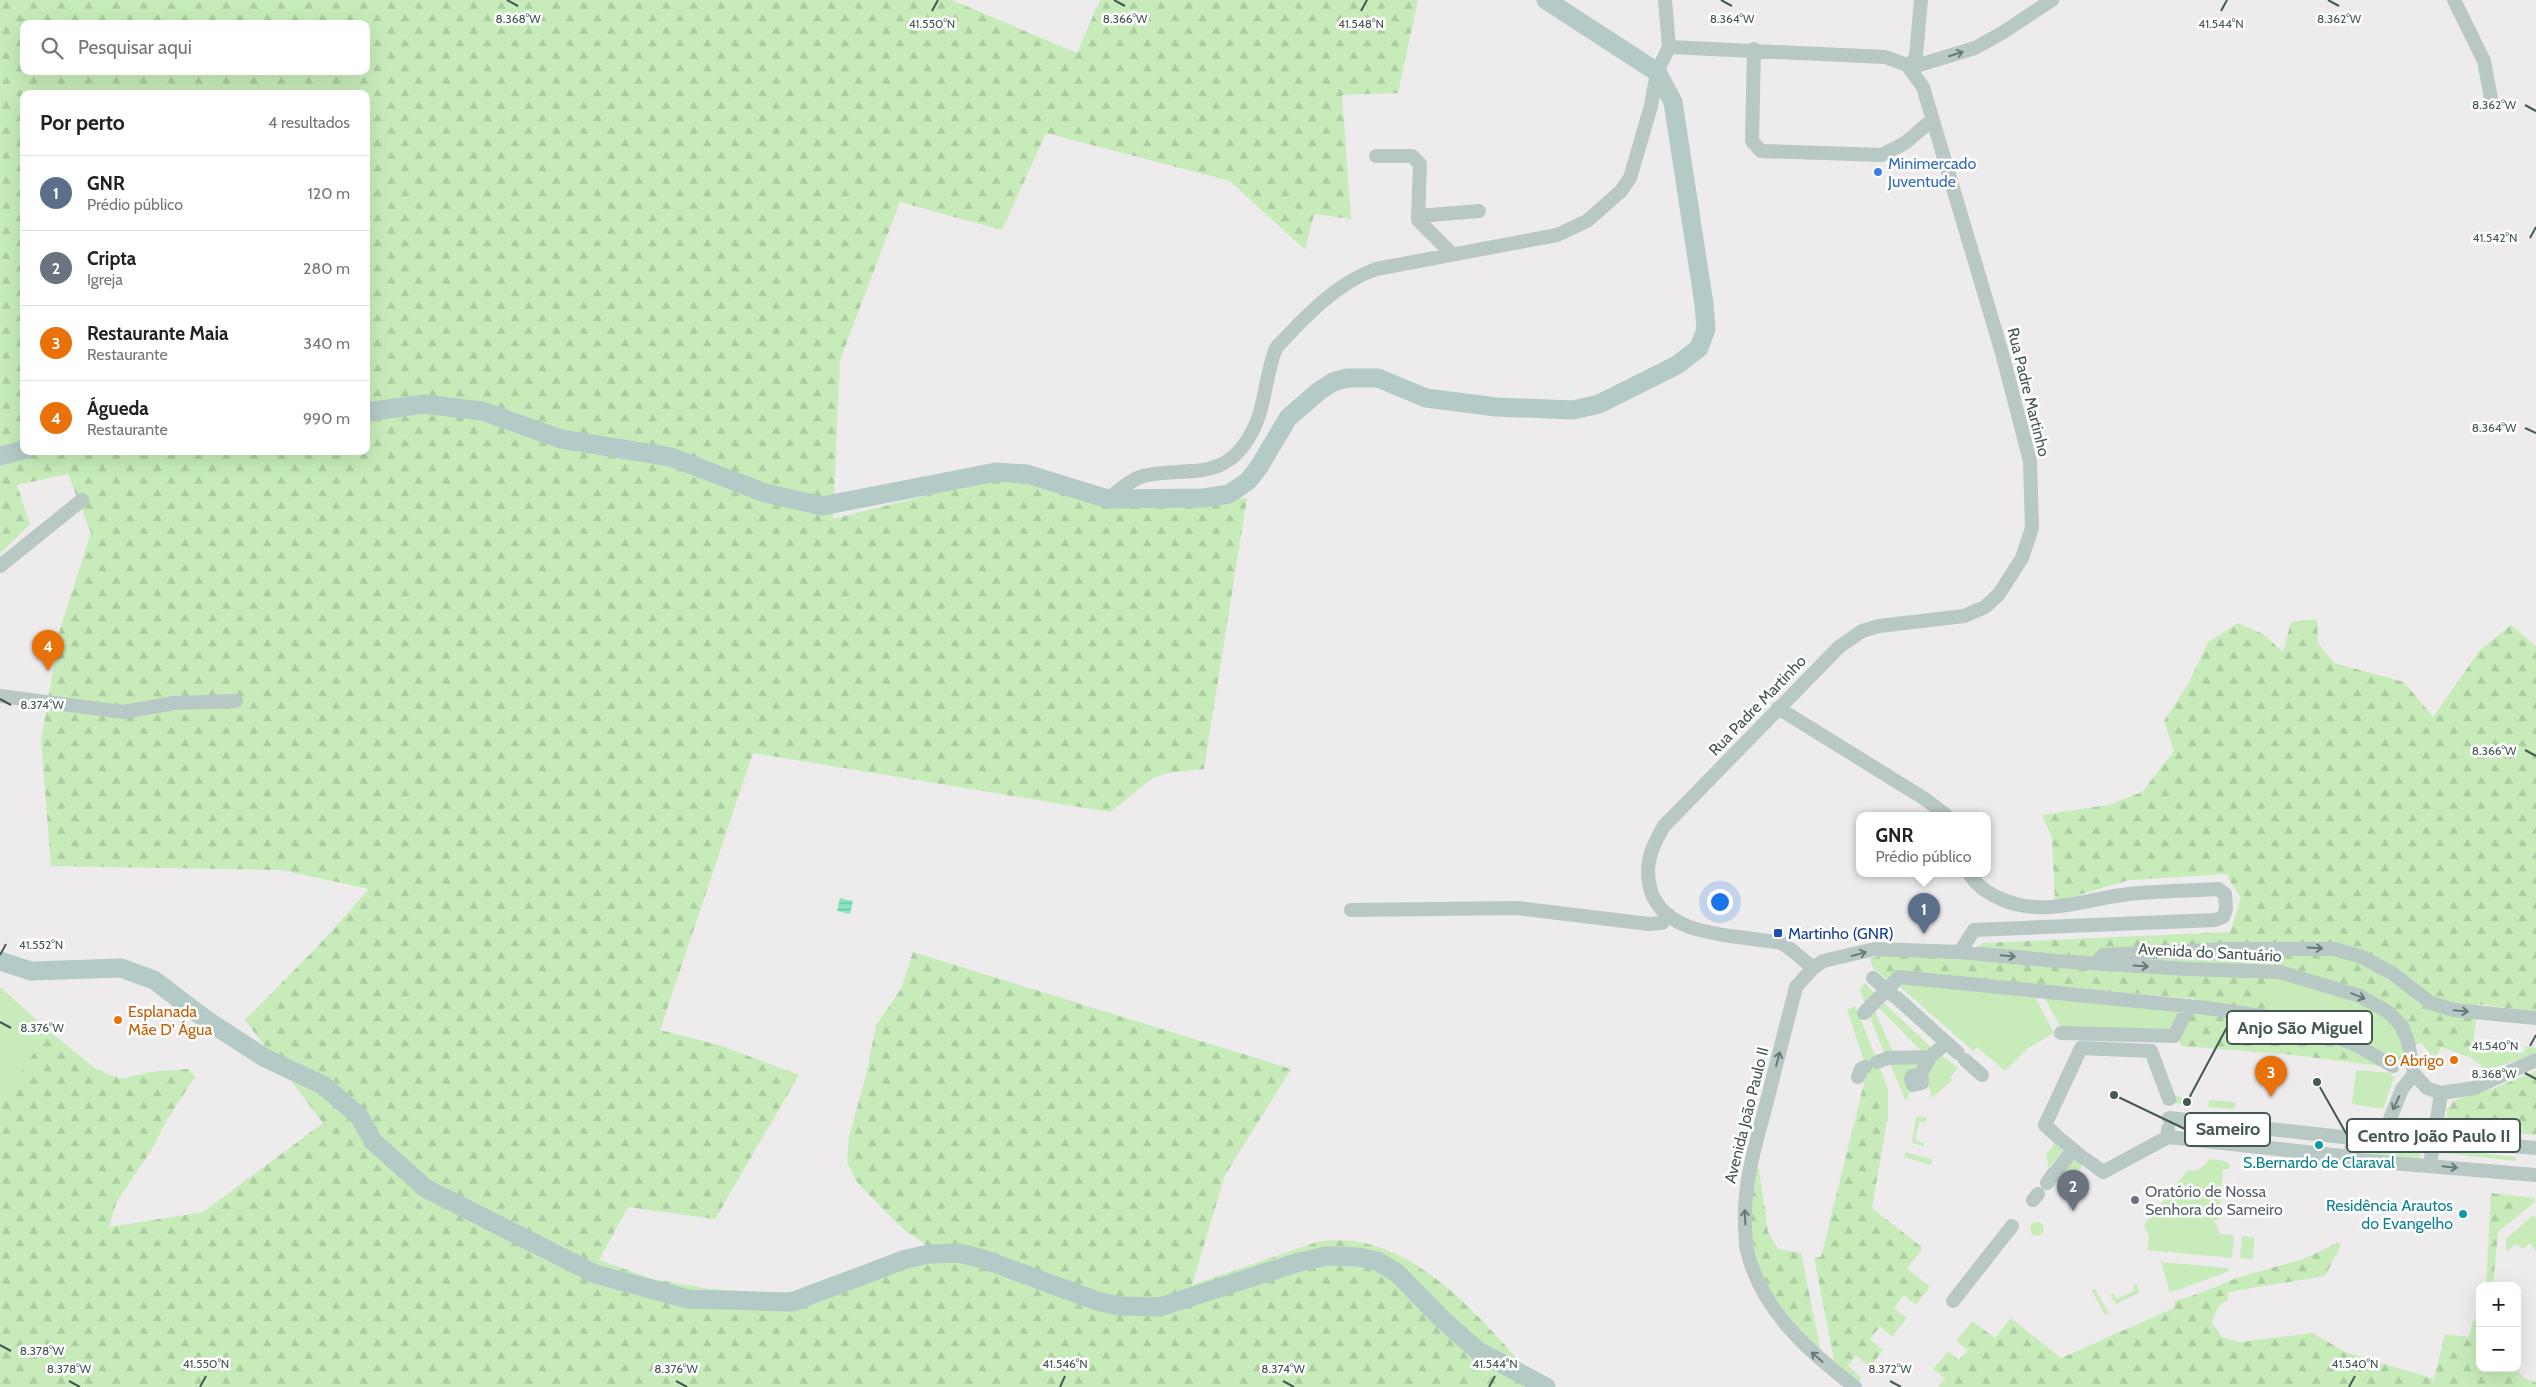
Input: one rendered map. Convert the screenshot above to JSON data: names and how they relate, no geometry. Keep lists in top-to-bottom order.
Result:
{
  "streets": {
    "street": ["Rua Padre Martinho", "Avenida do Santuário", "Avenida João Paulo II"]
  },
  "crossings": [
    ["Rua Padre Martinho", "Avenida do Santuário"],
    ["Rua Padre Martinho", "Avenida João Paulo II"],
    ["Avenida do Santuário", "Avenida João Paulo II"]
  ],
  "one_way": ["Avenida João Paulo II"],
  "places": {
    "other": [
      "Minimercado Juventude",
      "Esplanada Mãe D' Água",
      "O Abrigo",
      "Centro João Paulo II",
      "Sameiro",
      "Anjo São Miguel",
      "S.Bernardo de Claraval",
      "Oratório de Nossa Senhora do Sameiro",
      "Residência Arautos do Evangelho"
    ],
    "transit": ["Martinho (GNR)"]
  },
  "page": {
    "search": "Pesquisar aqui",
    "heading": ["Por perto", "4 resultados"],
    "list": [
      {
        "mark": "1",
        "name": "GNR",
        "note": "Prédio público",
        "value": "120 m"
      },
      {
        "mark": "2",
        "name": "Cripta",
        "note": "Igreja",
        "value": "280 m"
      },
      {
        "mark": "3",
        "name": "Restaurante Maia",
        "note": "Restaurante",
        "value": "340 m"
      },
      {
        "mark": "4",
        "name": "Águeda",
        "note": "Restaurante",
        "value": "990 m"
      }
    ],
    "pins": [
      "4",
      "1",
      "3",
      "2"
    ],
    "popup": ["GNR", "Prédio público"],
    "map_buttons": ["+", "−"]
  },
  "coordinates": [
    "8.368°W",
    "8.366°W",
    "8.364°W",
    "8.362°W",
    "41.550°N",
    "41.548°N",
    "41.544°N",
    "41.542°N",
    "8.374°W",
    "41.552°N",
    "8.376°W",
    "41.540°N",
    "8.378°W",
    "41.546°N",
    "8.372°W"
  ]
}
